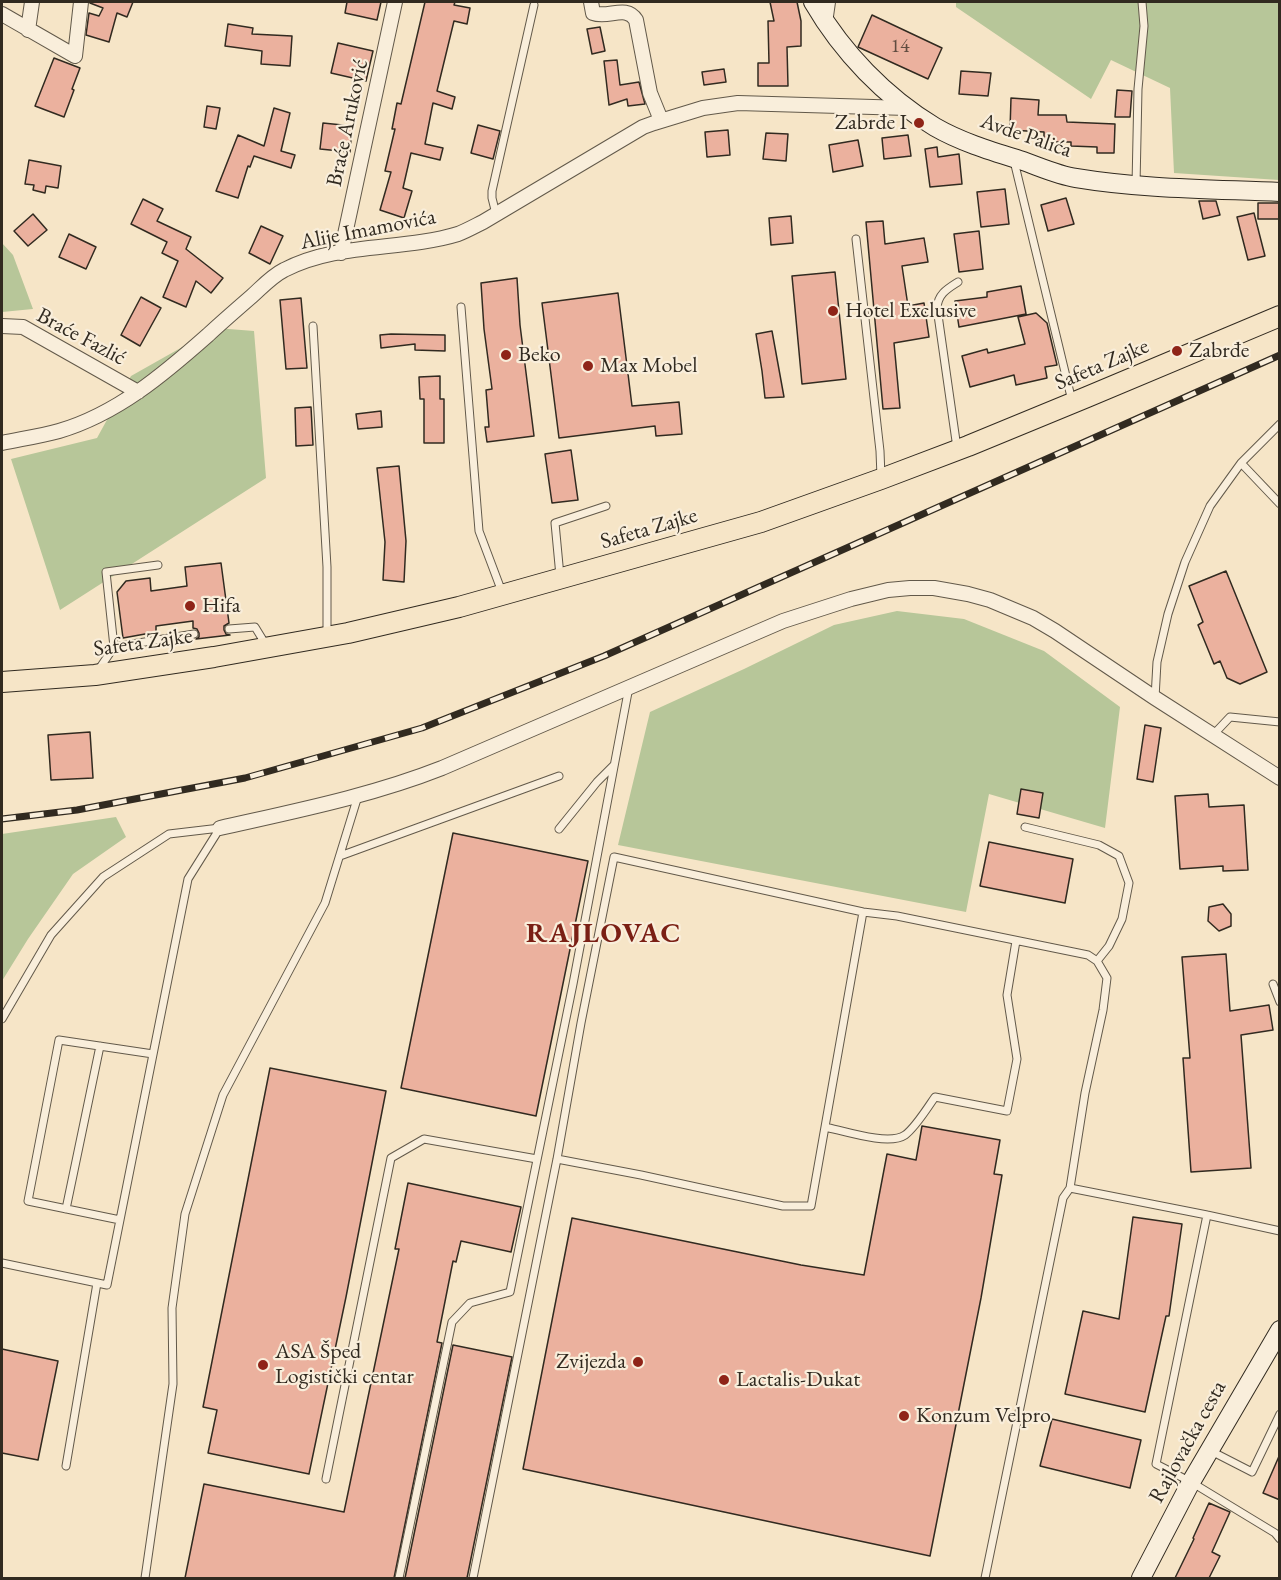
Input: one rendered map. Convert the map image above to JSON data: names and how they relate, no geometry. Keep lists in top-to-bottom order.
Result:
{
  "streets": {
    "main road": ["Safeta Zajke"],
    "street": [
      "Braće Aruković",
      "Avde Palića",
      "Alije Imamovića",
      "Braće Fazlić",
      "Rajlovačka cesta"
    ]
  },
  "crossings": [
    ["Braće Aruković", "Alije Imamovića"],
    ["Avde Palića", "Alije Imamovića"],
    ["Alije Imamovića", "Braće Fazlić"]
  ],
  "districts": ["RAJLOVAC"],
  "places": [
    "Zabrđe I",
    "Hotel Exclusive",
    "Zabrđe",
    "Beko",
    "Max Mobel",
    "Hifa",
    "Zvijezda",
    "ASA Šped Logistički centar",
    "Lactalis-Dukat",
    "Konzum Velpro"
  ],
  "house_numbers": ["14"]
}
